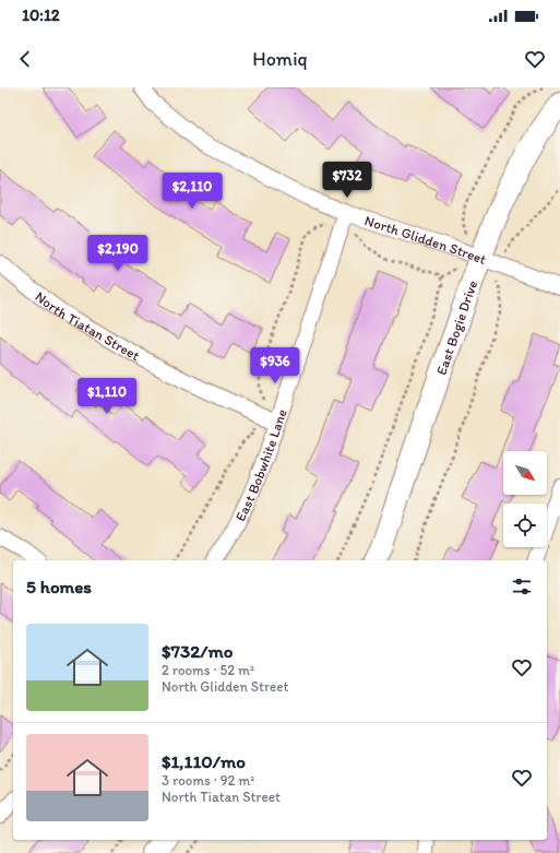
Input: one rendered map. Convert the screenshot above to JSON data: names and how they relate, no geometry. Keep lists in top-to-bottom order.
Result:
{
  "streets": {
    "street": [
      "North Glidden Street",
      "North Tiatan Street",
      "East Bogie Drive",
      "East Bobwhite Lane"
    ]
  },
  "crossings": [
    ["North Glidden Street", "East Bogie Drive"],
    ["North Glidden Street", "East Bobwhite Lane"],
    ["North Tiatan Street", "East Bobwhite Lane"]
  ],
  "north": "bottom right",
  "page": {
    "status": "10:12",
    "header": "Homiq",
    "price": [
      "$732",
      "$2,110",
      "$2,190",
      "$936",
      "$1,110"
    ],
    "heading": "5 homes",
    "list": [
      {
        "name": "$732/mo",
        "note": "2 rooms · 52 m² · North Glidden Street"
      },
      {
        "name": "$1,110/mo",
        "note": "3 rooms · 92 m² · North Tiatan Street"
      }
    ]
  }
}
